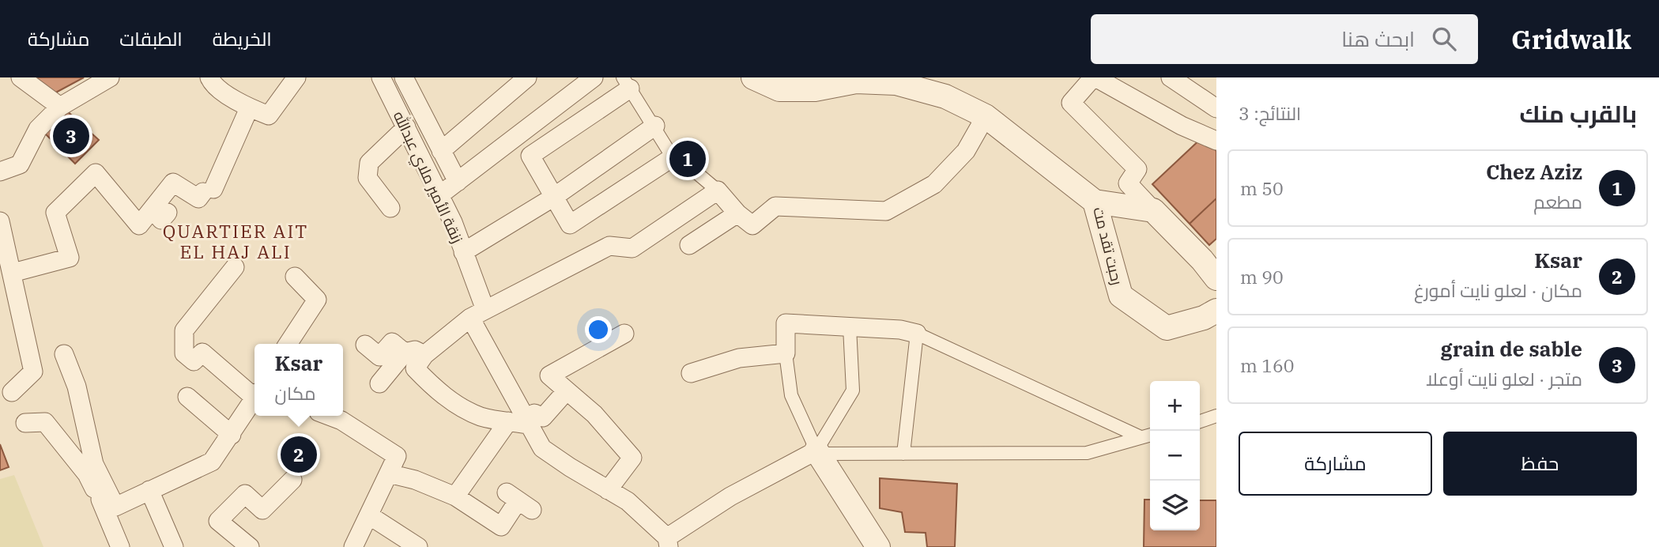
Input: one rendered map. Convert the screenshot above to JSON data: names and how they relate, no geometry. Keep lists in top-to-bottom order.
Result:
{
  "streets": {
    "street": ["زنقة الأمير ملاي عبدالله", "رحبت تقد مت"]
  },
  "districts": ["QUARTIER AIT EL HAJ ALI"],
  "page": {
    "header": "Gridwalk",
    "search": "ابحث هنا",
    "nav": ["الخريطة", "الطبقات", "مشاركة"],
    "heading": ["بالقرب منك", "النتائج: 3"],
    "pins": ["3", "1", "2"],
    "list": [
      {
        "mark": "1",
        "name": "Chez Aziz",
        "note": "مطعم",
        "value": "50 m"
      },
      {
        "mark": "2",
        "name": "Ksar",
        "note": "مكان · لعلو نايت أمورغ",
        "value": "90 m"
      },
      {
        "mark": "3",
        "name": "grain de sable",
        "note": "متجر · لعلو نايت أوعلا",
        "value": "160 m"
      }
    ],
    "popup": ["Ksar", "مكان"],
    "map_buttons": ["+", "−"],
    "buttons": ["حفظ", "مشاركة"]
  }
}
